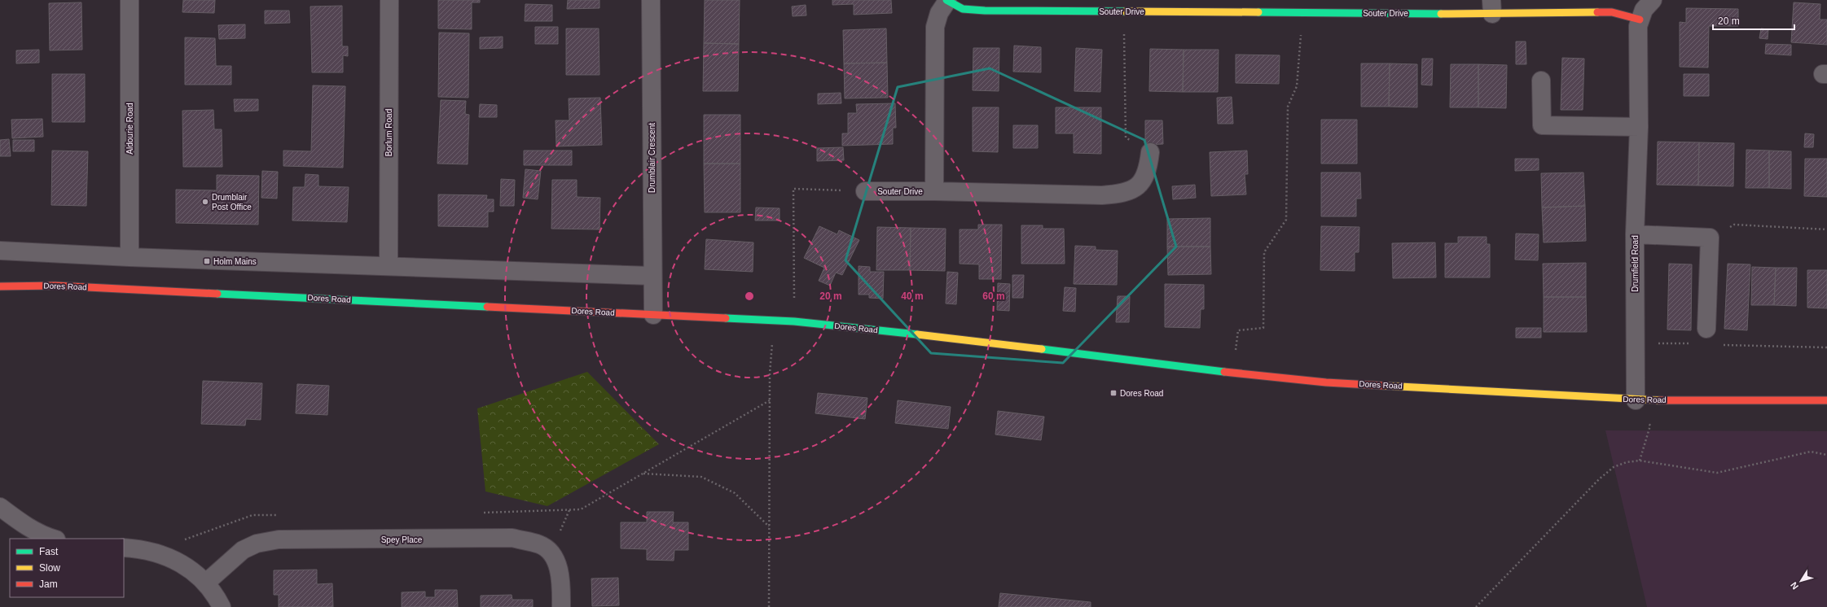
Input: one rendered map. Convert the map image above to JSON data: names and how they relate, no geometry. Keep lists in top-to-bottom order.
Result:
{
  "streets": {
    "main road": ["Souter Drive", "Dores Road"],
    "street": [
      "Aldourie Road",
      "Borlum Road",
      "Drumblair Crescent",
      "Drumfield Road",
      "Spey Place"
    ]
  },
  "crossings": [
    ["Souter Drive", "Drumfield Road"],
    ["Drumblair Crescent", "Dores Road"],
    ["Drumfield Road", "Dores Road"]
  ],
  "places": {
    "other": ["Drumblair Post Office"],
    "transit": ["Holm Mains", "Dores Road"]
  },
  "legend": ["Fast", "Slow", "Jam"],
  "scale_bar": "20 m",
  "north": "bottom left",
  "rings": ["20 m", "40 m", "60 m"]
}
